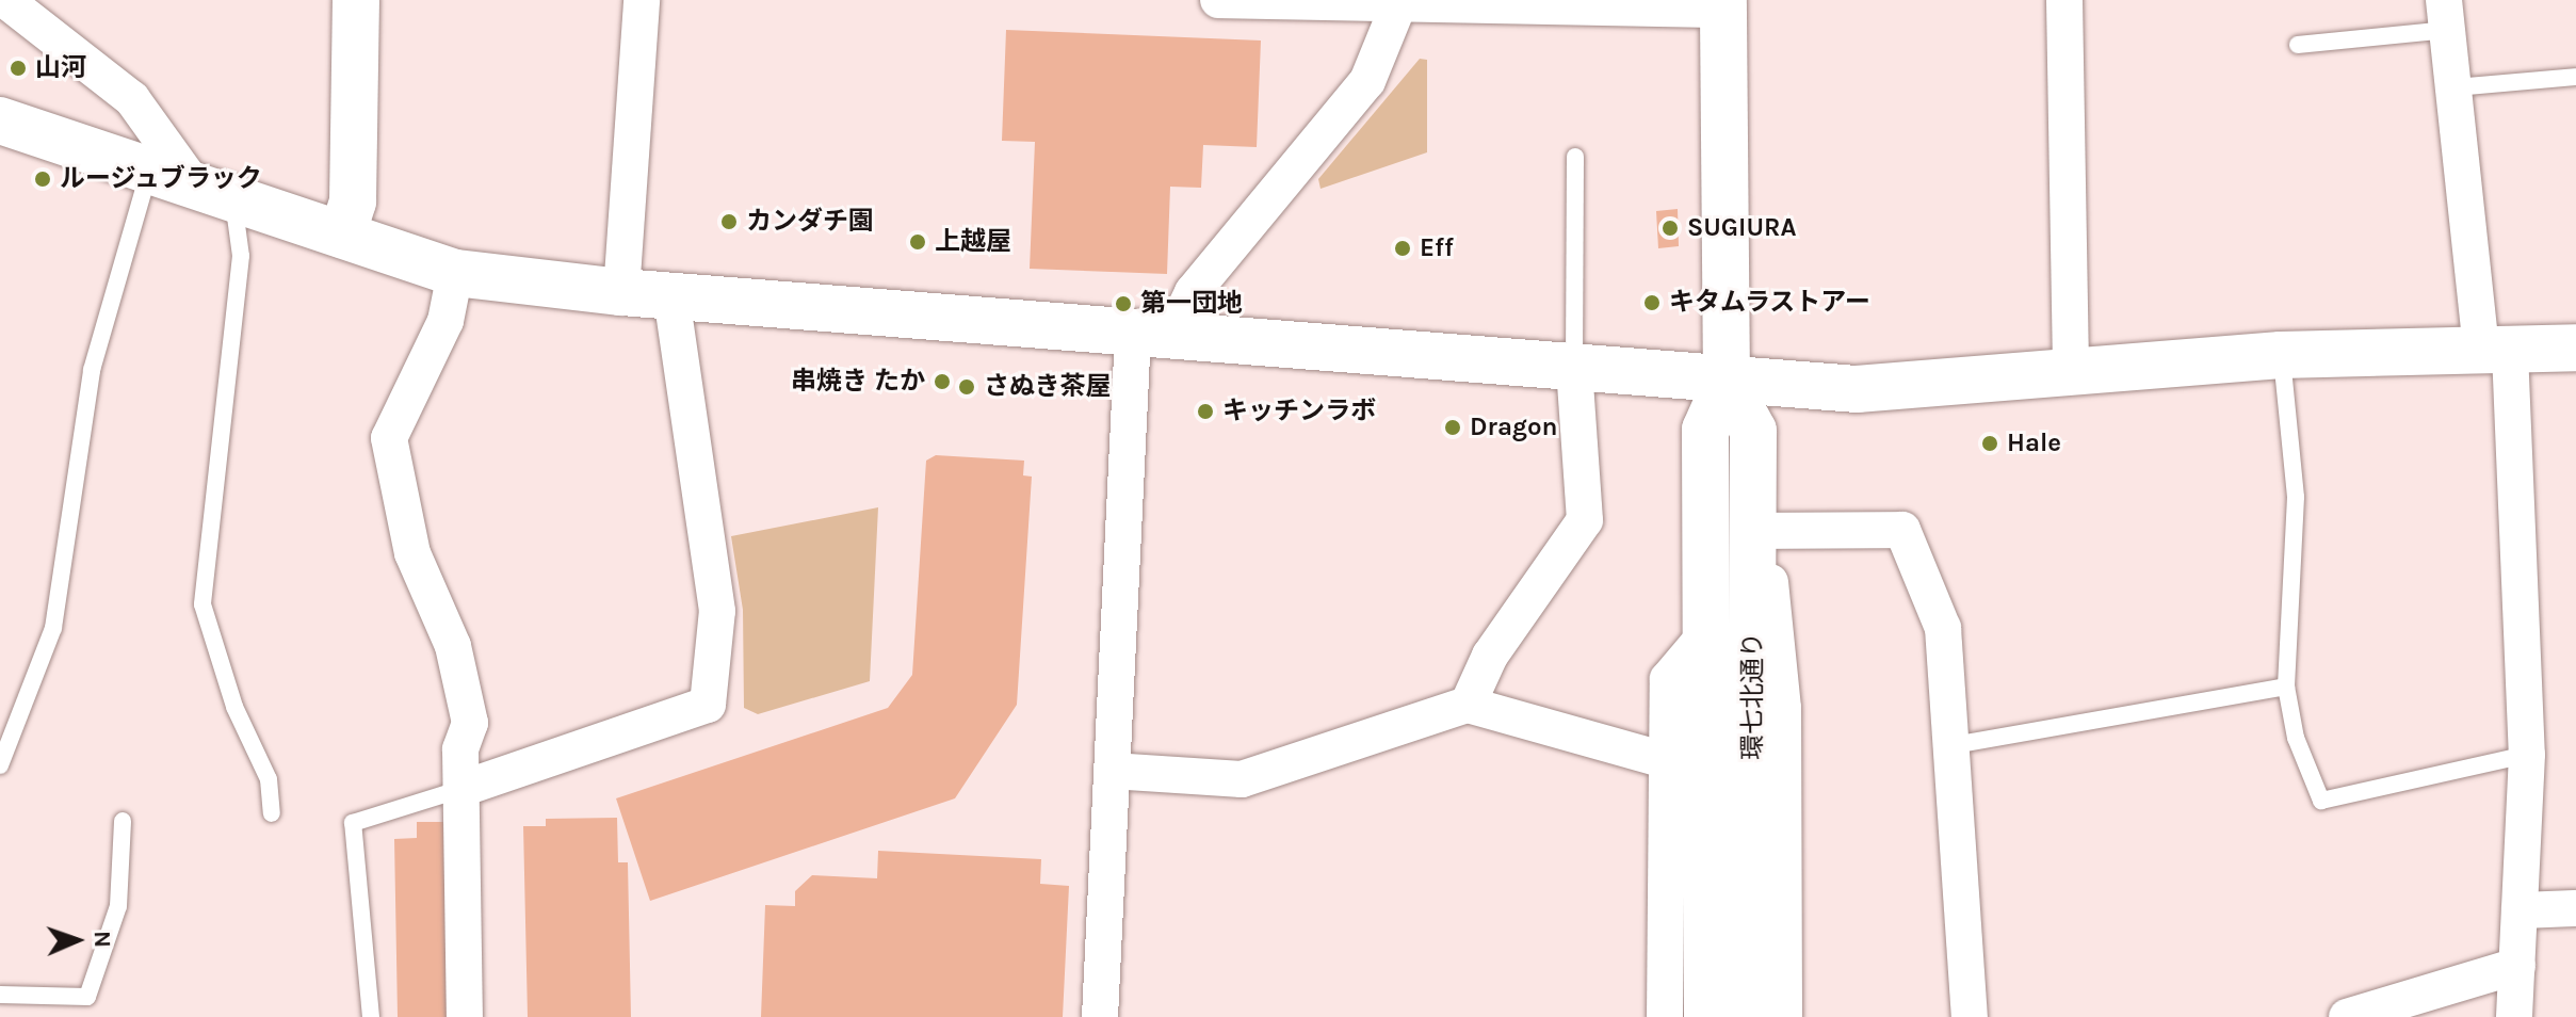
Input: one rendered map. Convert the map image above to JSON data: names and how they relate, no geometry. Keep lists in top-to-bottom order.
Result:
{
  "streets": {
    "street": ["環七北通り"]
  },
  "places": [
    "山河",
    "ルージュブラック",
    "カンダチ園",
    "SUGIURA",
    "上越屋",
    "Eff",
    "キタムラストアー",
    "第一団地",
    "串焼き たか",
    "さぬき茶屋",
    "キッチンラボ",
    "Dragon",
    "Hale"
  ],
  "north": "right"
}
